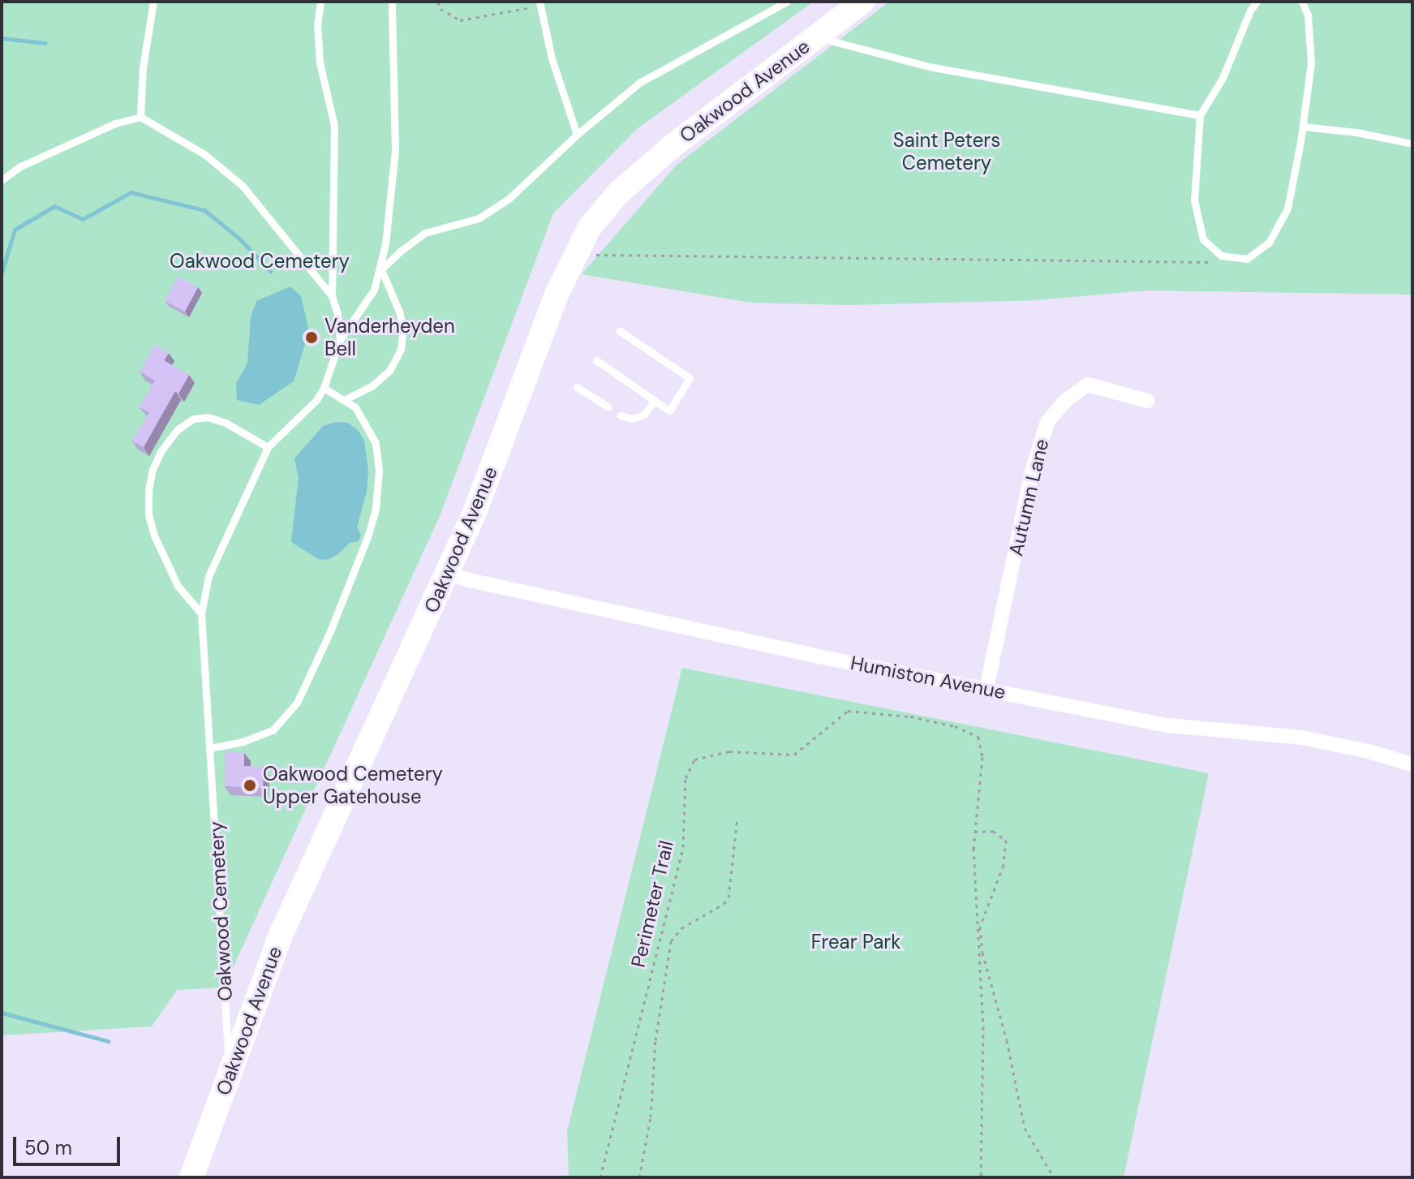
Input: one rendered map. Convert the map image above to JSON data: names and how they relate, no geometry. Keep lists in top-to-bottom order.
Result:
{
  "streets": {
    "main road": ["Oakwood Avenue"],
    "street": ["Autumn Lane", "Humiston Avenue"],
    "lane": ["Oakwood Cemetery"],
    "path": ["Perimeter Trail"]
  },
  "crossings": [
    ["Oakwood Avenue", "Humiston Avenue"],
    ["Oakwood Avenue", "Oakwood Cemetery"],
    ["Autumn Lane", "Humiston Avenue"]
  ],
  "parks": ["Saint Peters Cemetery", "Oakwood Cemetery", "Frear Park"],
  "places": ["Vanderheyden Bell", "Oakwood Cemetery Upper Gatehouse"],
  "scale_bar": "50 m"
}
